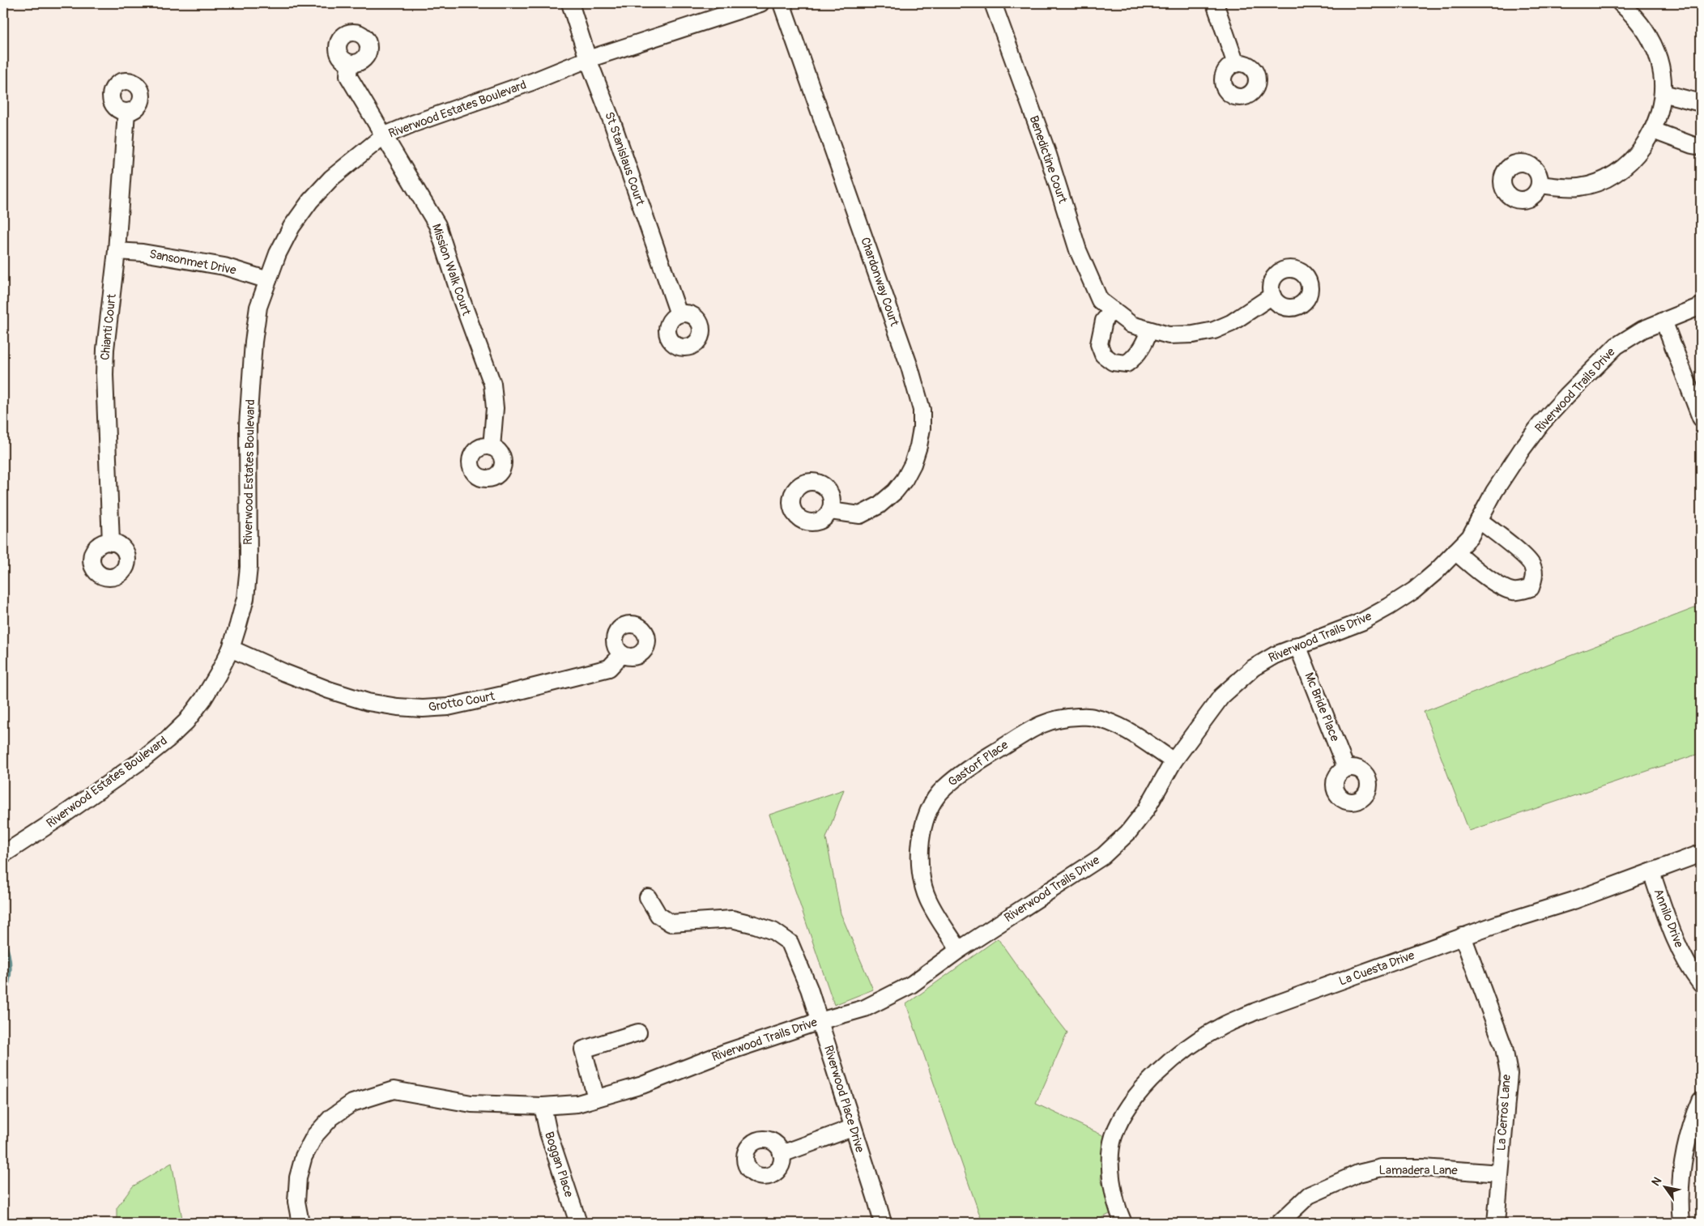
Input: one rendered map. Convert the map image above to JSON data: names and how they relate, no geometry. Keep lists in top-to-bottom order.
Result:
{
  "streets": {
    "street": [
      "Riverwood Estates Boulevard",
      "St Stanislaus Court",
      "Benedictine Court",
      "Sansonmet Drive",
      "Mission Walk Court",
      "Chardonway Court",
      "Chianti Court",
      "Riverwood Trails Drive",
      "Grotto Court",
      "Mc Bride Place",
      "Gastorf Place",
      "Annilo Drive",
      "La Cuesta Drive",
      "Riverwood Place Drive",
      "La Cerros Lane",
      "Boggan Place",
      "Lamadera Lane"
    ]
  },
  "crossings": [
    ["Riverwood Estates Boulevard", "St Stanislaus Court"],
    ["Riverwood Estates Boulevard", "Sansonmet Drive"],
    ["Riverwood Estates Boulevard", "Mission Walk Court"],
    ["Riverwood Estates Boulevard", "Grotto Court"],
    ["Sansonmet Drive", "Chianti Court"],
    ["Riverwood Trails Drive", "Mc Bride Place"],
    ["Riverwood Trails Drive", "Gastorf Place"],
    ["Riverwood Trails Drive", "Riverwood Place Drive"],
    ["Riverwood Trails Drive", "Boggan Place"],
    ["Annilo Drive", "La Cuesta Drive"],
    ["La Cuesta Drive", "La Cerros Lane"],
    ["La Cerros Lane", "Lamadera Lane"]
  ],
  "north": "top left"
}
